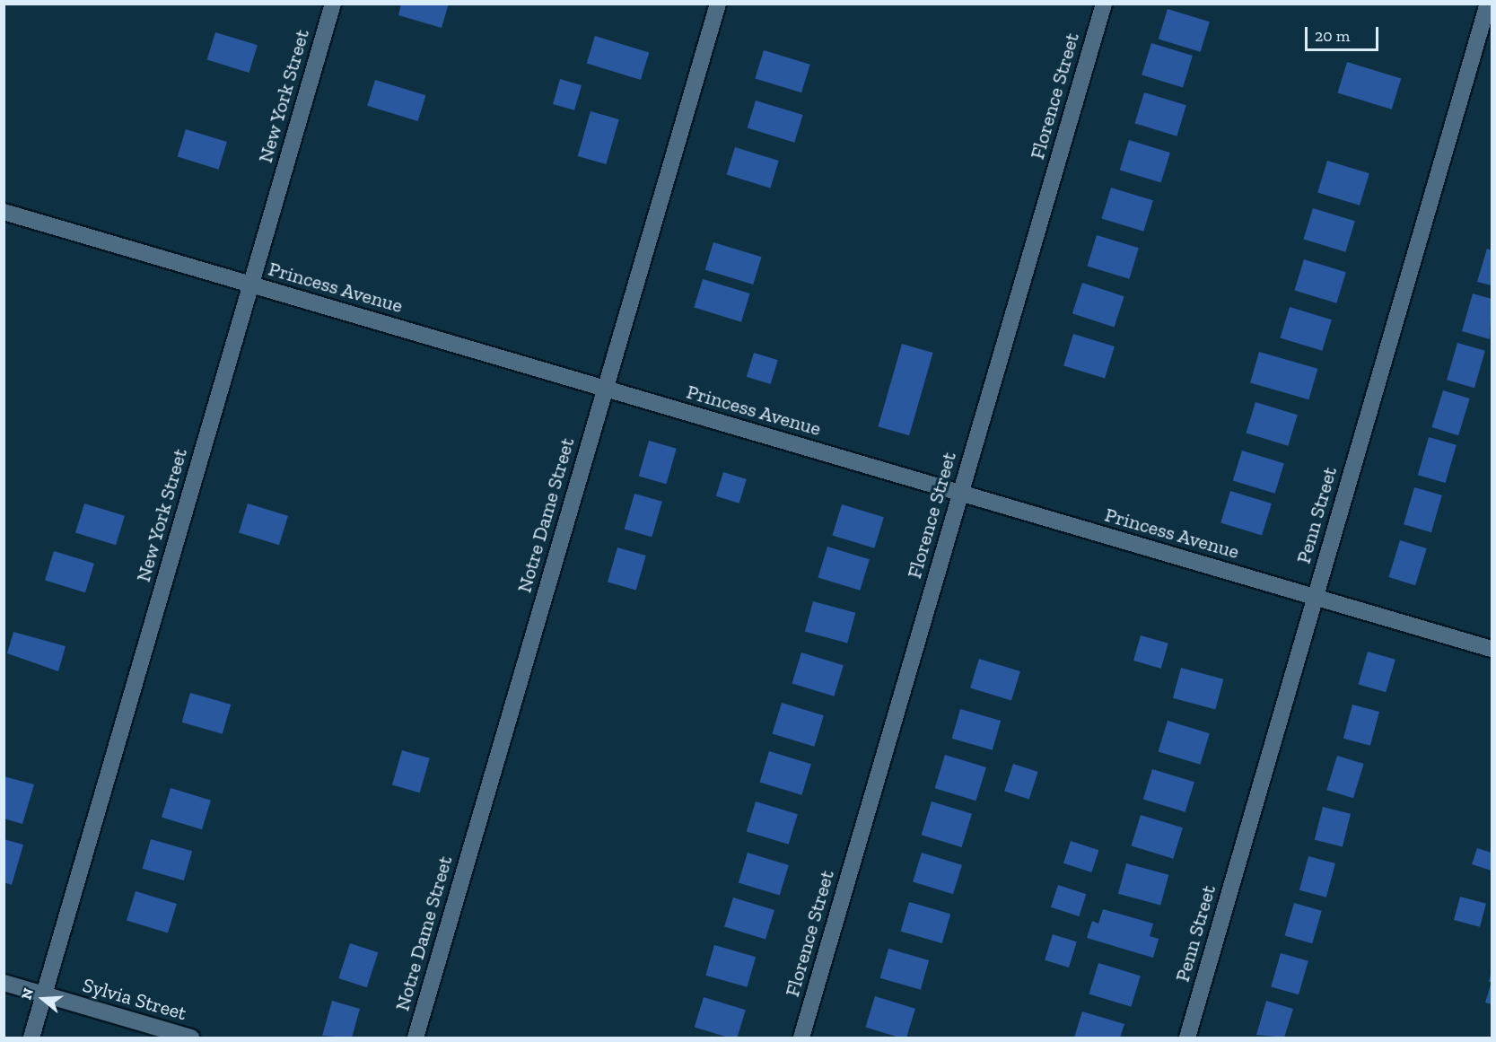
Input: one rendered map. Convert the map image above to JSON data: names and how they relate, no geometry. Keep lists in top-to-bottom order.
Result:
{
  "streets": {
    "street": [
      "New York Street",
      "Florence Street",
      "Princess Avenue",
      "Notre Dame Street",
      "Penn Street",
      "Sylvia Street"
    ]
  },
  "crossings": [
    ["New York Street", "Princess Avenue"],
    ["New York Street", "Sylvia Street"],
    ["Florence Street", "Princess Avenue"],
    ["Princess Avenue", "Notre Dame Street"],
    ["Princess Avenue", "Penn Street"]
  ],
  "scale_bar": "20 m",
  "north": "left"
}
